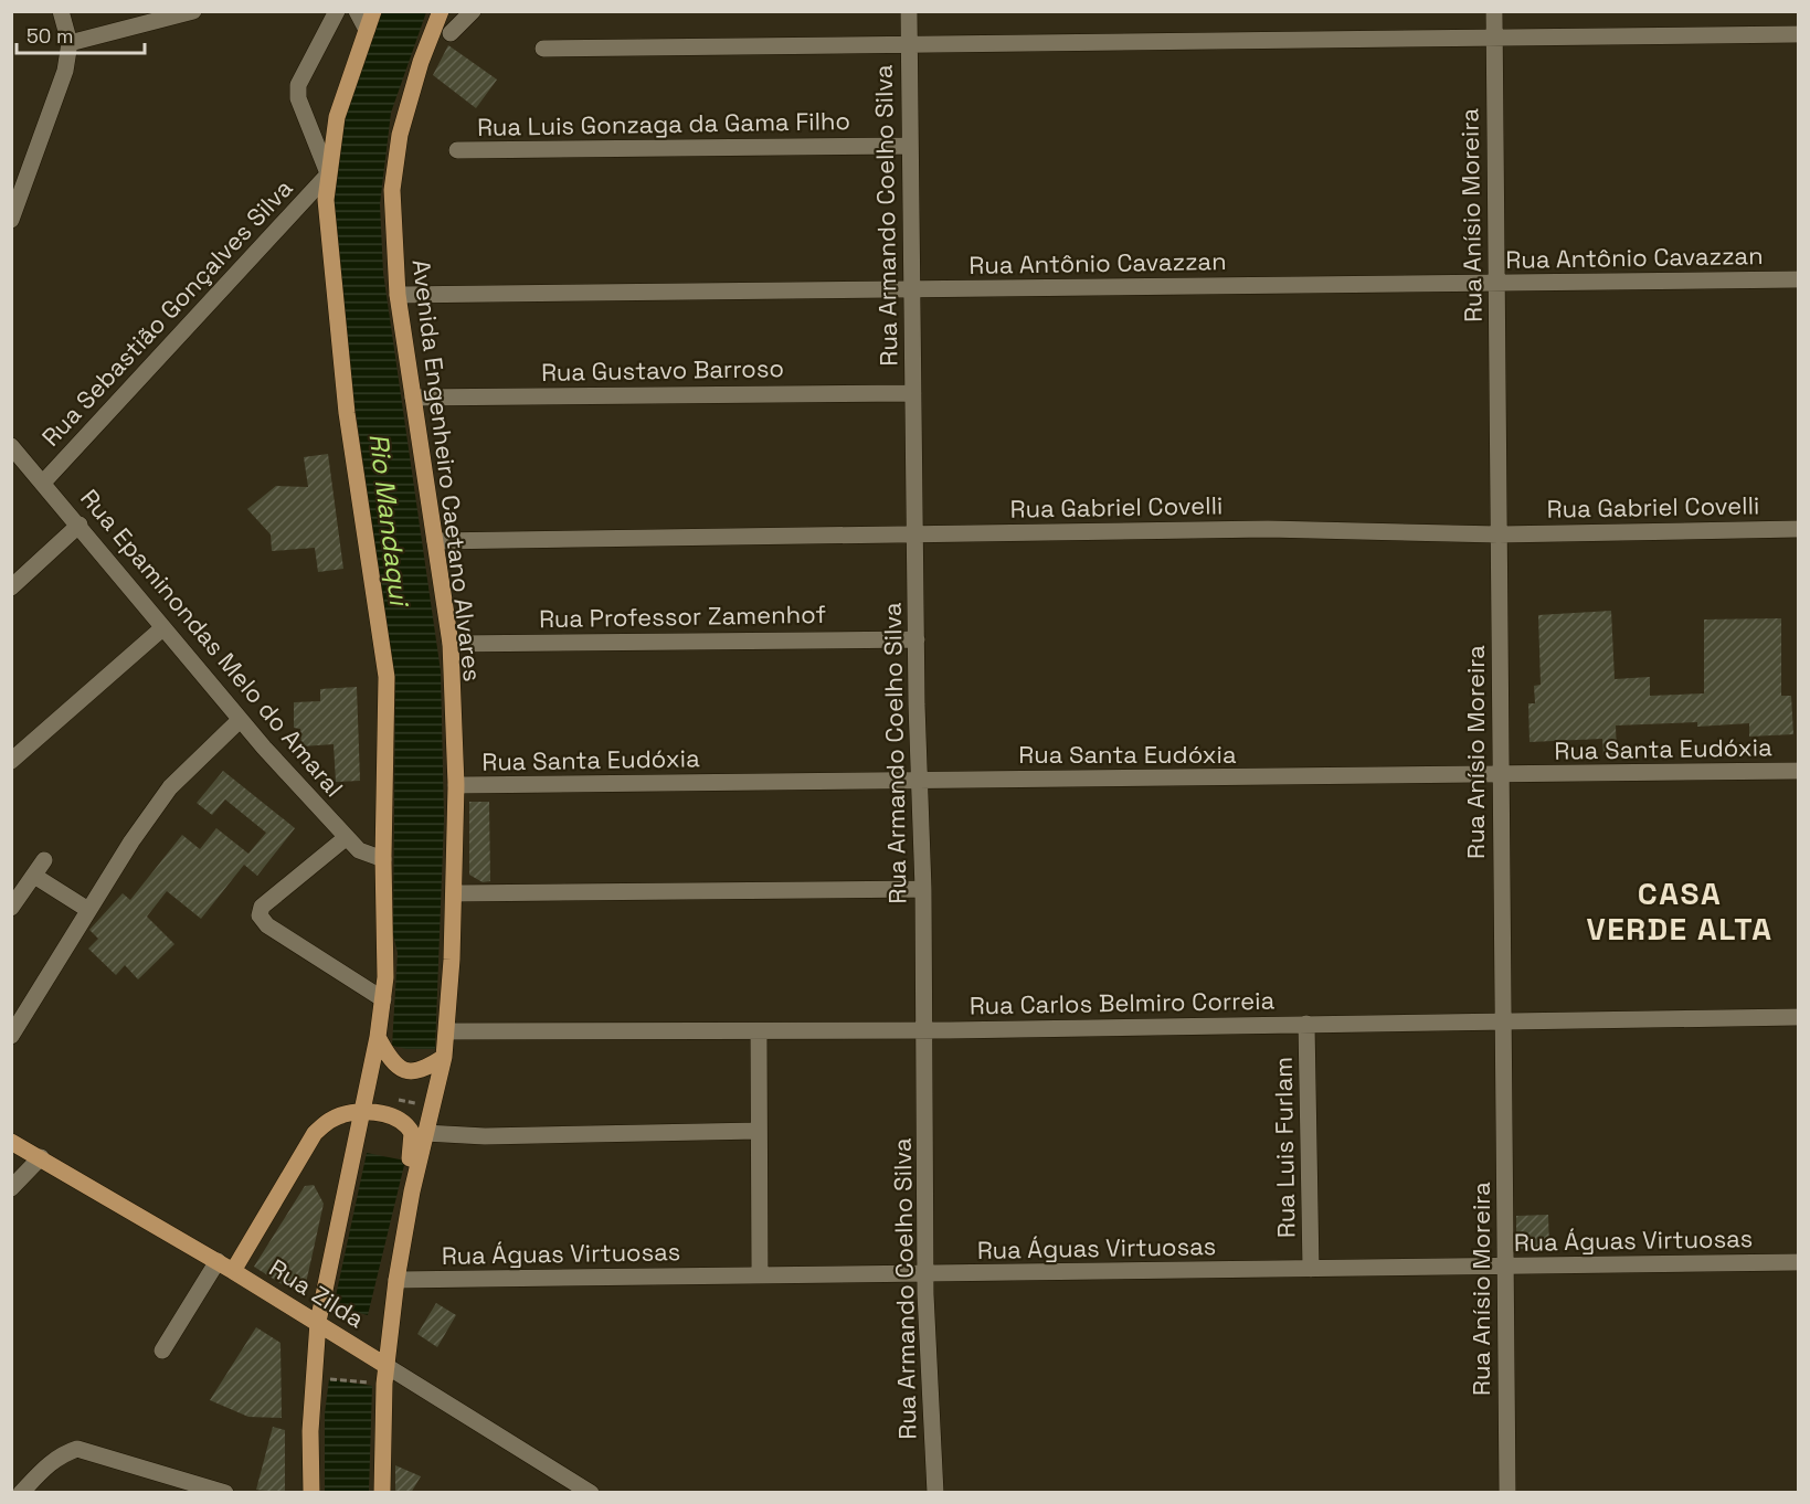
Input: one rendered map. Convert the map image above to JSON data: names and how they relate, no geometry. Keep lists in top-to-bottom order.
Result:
{
  "streets": {
    "main road": ["Avenida Engenheiro Caetano Alvares", "Rua Zilda"],
    "street": [
      "Rua Luis Gonzaga da Gama Filho",
      "Rua Armando Coelho Silva",
      "Rua Anísio Moreira",
      "Rua Antônio Cavazzan",
      "Rua Sebastião Gonçalves Silva",
      "Rua Gustavo Barroso",
      "Rua Gabriel Covelli",
      "Rua Professor Zamenhof",
      "Rua Epaminondas Melo do Amaral",
      "Rua Santa Eudóxia",
      "Rua Carlos Belmiro Correia",
      "Rua Luis Furlam",
      "Rua Águas Virtuosas"
    ]
  },
  "crossings": [
    ["Rua Luis Gonzaga da Gama Filho", "Rua Armando Coelho Silva"],
    ["Rua Armando Coelho Silva", "Rua Antônio Cavazzan"],
    ["Rua Armando Coelho Silva", "Rua Gustavo Barroso"],
    ["Rua Armando Coelho Silva", "Rua Gabriel Covelli"],
    ["Rua Armando Coelho Silva", "Rua Professor Zamenhof"],
    ["Rua Armando Coelho Silva", "Rua Santa Eudóxia"],
    ["Rua Armando Coelho Silva", "Rua Carlos Belmiro Correia"],
    ["Rua Armando Coelho Silva", "Rua Águas Virtuosas"],
    ["Rua Anísio Moreira", "Rua Antônio Cavazzan"],
    ["Rua Anísio Moreira", "Rua Gabriel Covelli"],
    ["Rua Anísio Moreira", "Rua Santa Eudóxia"],
    ["Rua Anísio Moreira", "Rua Carlos Belmiro Correia"],
    ["Rua Anísio Moreira", "Rua Águas Virtuosas"],
    ["Rua Antônio Cavazzan", "Avenida Engenheiro Caetano Alvares"],
    ["Rua Sebastião Gonçalves Silva", "Rua Epaminondas Melo do Amaral"],
    ["Rua Gustavo Barroso", "Avenida Engenheiro Caetano Alvares"],
    ["Avenida Engenheiro Caetano Alvares", "Rua Gabriel Covelli"],
    ["Avenida Engenheiro Caetano Alvares", "Rua Professor Zamenhof"],
    ["Avenida Engenheiro Caetano Alvares", "Rua Santa Eudóxia"],
    ["Avenida Engenheiro Caetano Alvares", "Rua Carlos Belmiro Correia"],
    ["Avenida Engenheiro Caetano Alvares", "Rua Águas Virtuosas"],
    ["Avenida Engenheiro Caetano Alvares", "Rua Zilda"],
    ["Rua Carlos Belmiro Correia", "Rua Luis Furlam"],
    ["Rua Luis Furlam", "Rua Águas Virtuosas"]
  ],
  "districts": ["CASA VERDE ALTA"],
  "water": ["Rio Mandaqui"],
  "scale_bar": "50 m"
}
